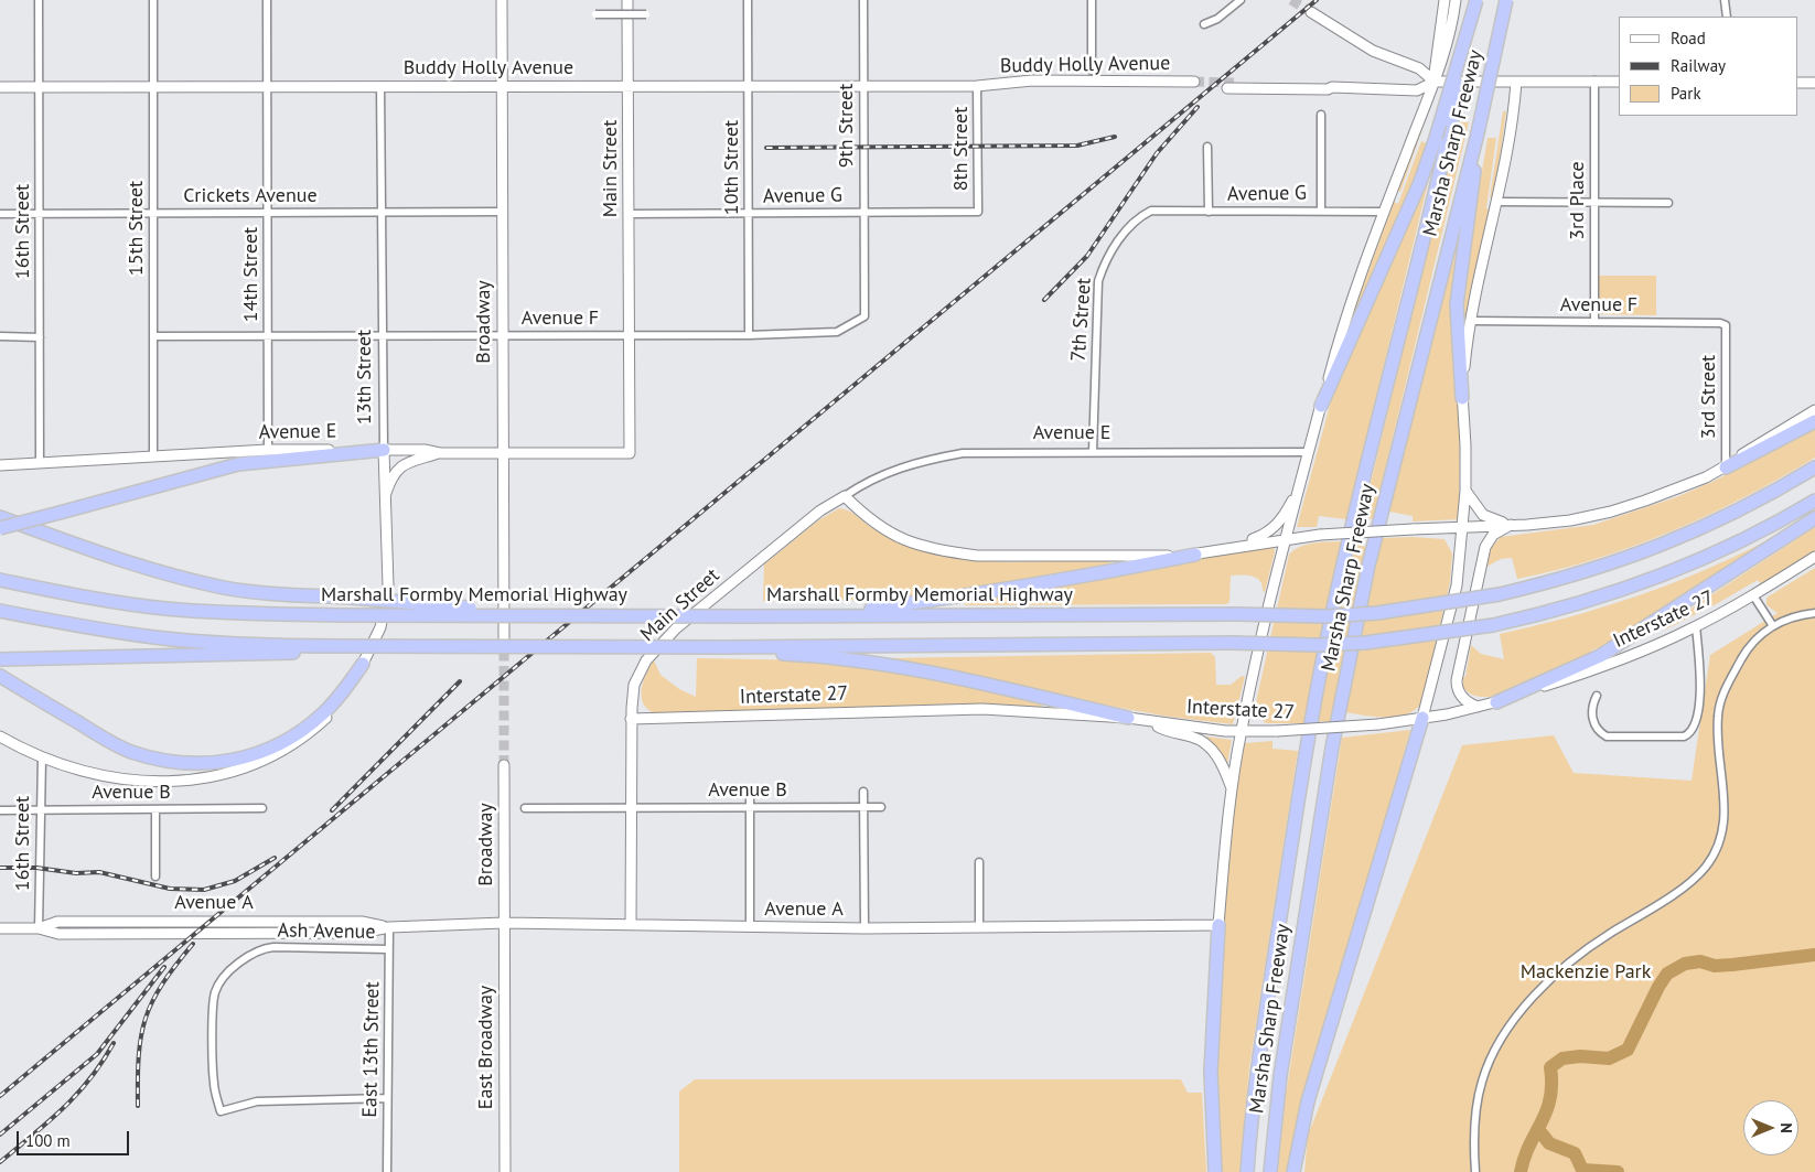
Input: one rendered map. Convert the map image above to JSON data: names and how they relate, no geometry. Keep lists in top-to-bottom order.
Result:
{
  "streets": {
    "highway": ["Marsha Sharp Freeway", "Marshall Formby Memorial Highway"],
    "main road": [
      "Buddy Holly Avenue",
      "Main Street",
      "Broadway",
      "13th Street",
      "Avenue E",
      "Interstate 27",
      "Avenue A",
      "East Broadway"
    ],
    "street": [
      "9th Street",
      "8th Street",
      "10th Street",
      "Avenue G",
      "Crickets Avenue",
      "3rd Place",
      "15th Street",
      "16th Street",
      "14th Street",
      "Avenue F",
      "7th Street",
      "3rd Street",
      "Avenue B",
      "Ash Avenue",
      "East 13th Street"
    ]
  },
  "crossings": [
    ["Buddy Holly Avenue", "9th Street"],
    ["Buddy Holly Avenue", "8th Street"],
    ["Buddy Holly Avenue", "10th Street"],
    ["Buddy Holly Avenue", "Main Street"],
    ["Buddy Holly Avenue", "15th Street"],
    ["Buddy Holly Avenue", "16th Street"],
    ["Buddy Holly Avenue", "14th Street"],
    ["Buddy Holly Avenue", "Broadway"],
    ["Buddy Holly Avenue", "13th Street"],
    ["9th Street", "Avenue G"],
    ["9th Street", "Avenue F"],
    ["Marsha Sharp Freeway", "Avenue G"],
    ["Marsha Sharp Freeway", "Avenue E"],
    ["Marsha Sharp Freeway", "Interstate 27"],
    ["Marsha Sharp Freeway", "Avenue A"],
    ["8th Street", "Avenue G"],
    ["10th Street", "Avenue G"],
    ["10th Street", "Avenue F"],
    ["Main Street", "Avenue G"],
    ["Main Street", "Avenue F"],
    ["Main Street", "Avenue E"],
    ["Main Street", "Interstate 27"],
    ["Main Street", "Avenue B"],
    ["Main Street", "Avenue A"],
    ["Avenue G", "7th Street"],
    ["Crickets Avenue", "15th Street"],
    ["Crickets Avenue", "16th Street"],
    ["Crickets Avenue", "14th Street"],
    ["Crickets Avenue", "Broadway"],
    ["Crickets Avenue", "13th Street"],
    ["3rd Place", "Avenue F"],
    ["15th Street", "Avenue F"],
    ["15th Street", "Avenue E"],
    ["16th Street", "Avenue E"],
    ["16th Street", "Avenue B"],
    ["16th Street", "Avenue A"],
    ["14th Street", "Avenue F"],
    ["14th Street", "Avenue E"],
    ["Avenue F", "Broadway"],
    ["Avenue F", "13th Street"],
    ["Avenue F", "3rd Street"],
    ["7th Street", "Avenue E"],
    ["Broadway", "Avenue E"],
    ["Broadway", "Avenue A"],
    ["Broadway", "East Broadway"],
    ["13th Street", "Avenue E"],
    ["Avenue A", "East Broadway"],
    ["Avenue A", "East 13th Street"],
    ["Ash Avenue", "East 13th Street"]
  ],
  "parks": ["Mackenzie Park"],
  "legend": ["Road", "Railway", "Park"],
  "scale_bar": "100 m",
  "north": "right"
}
